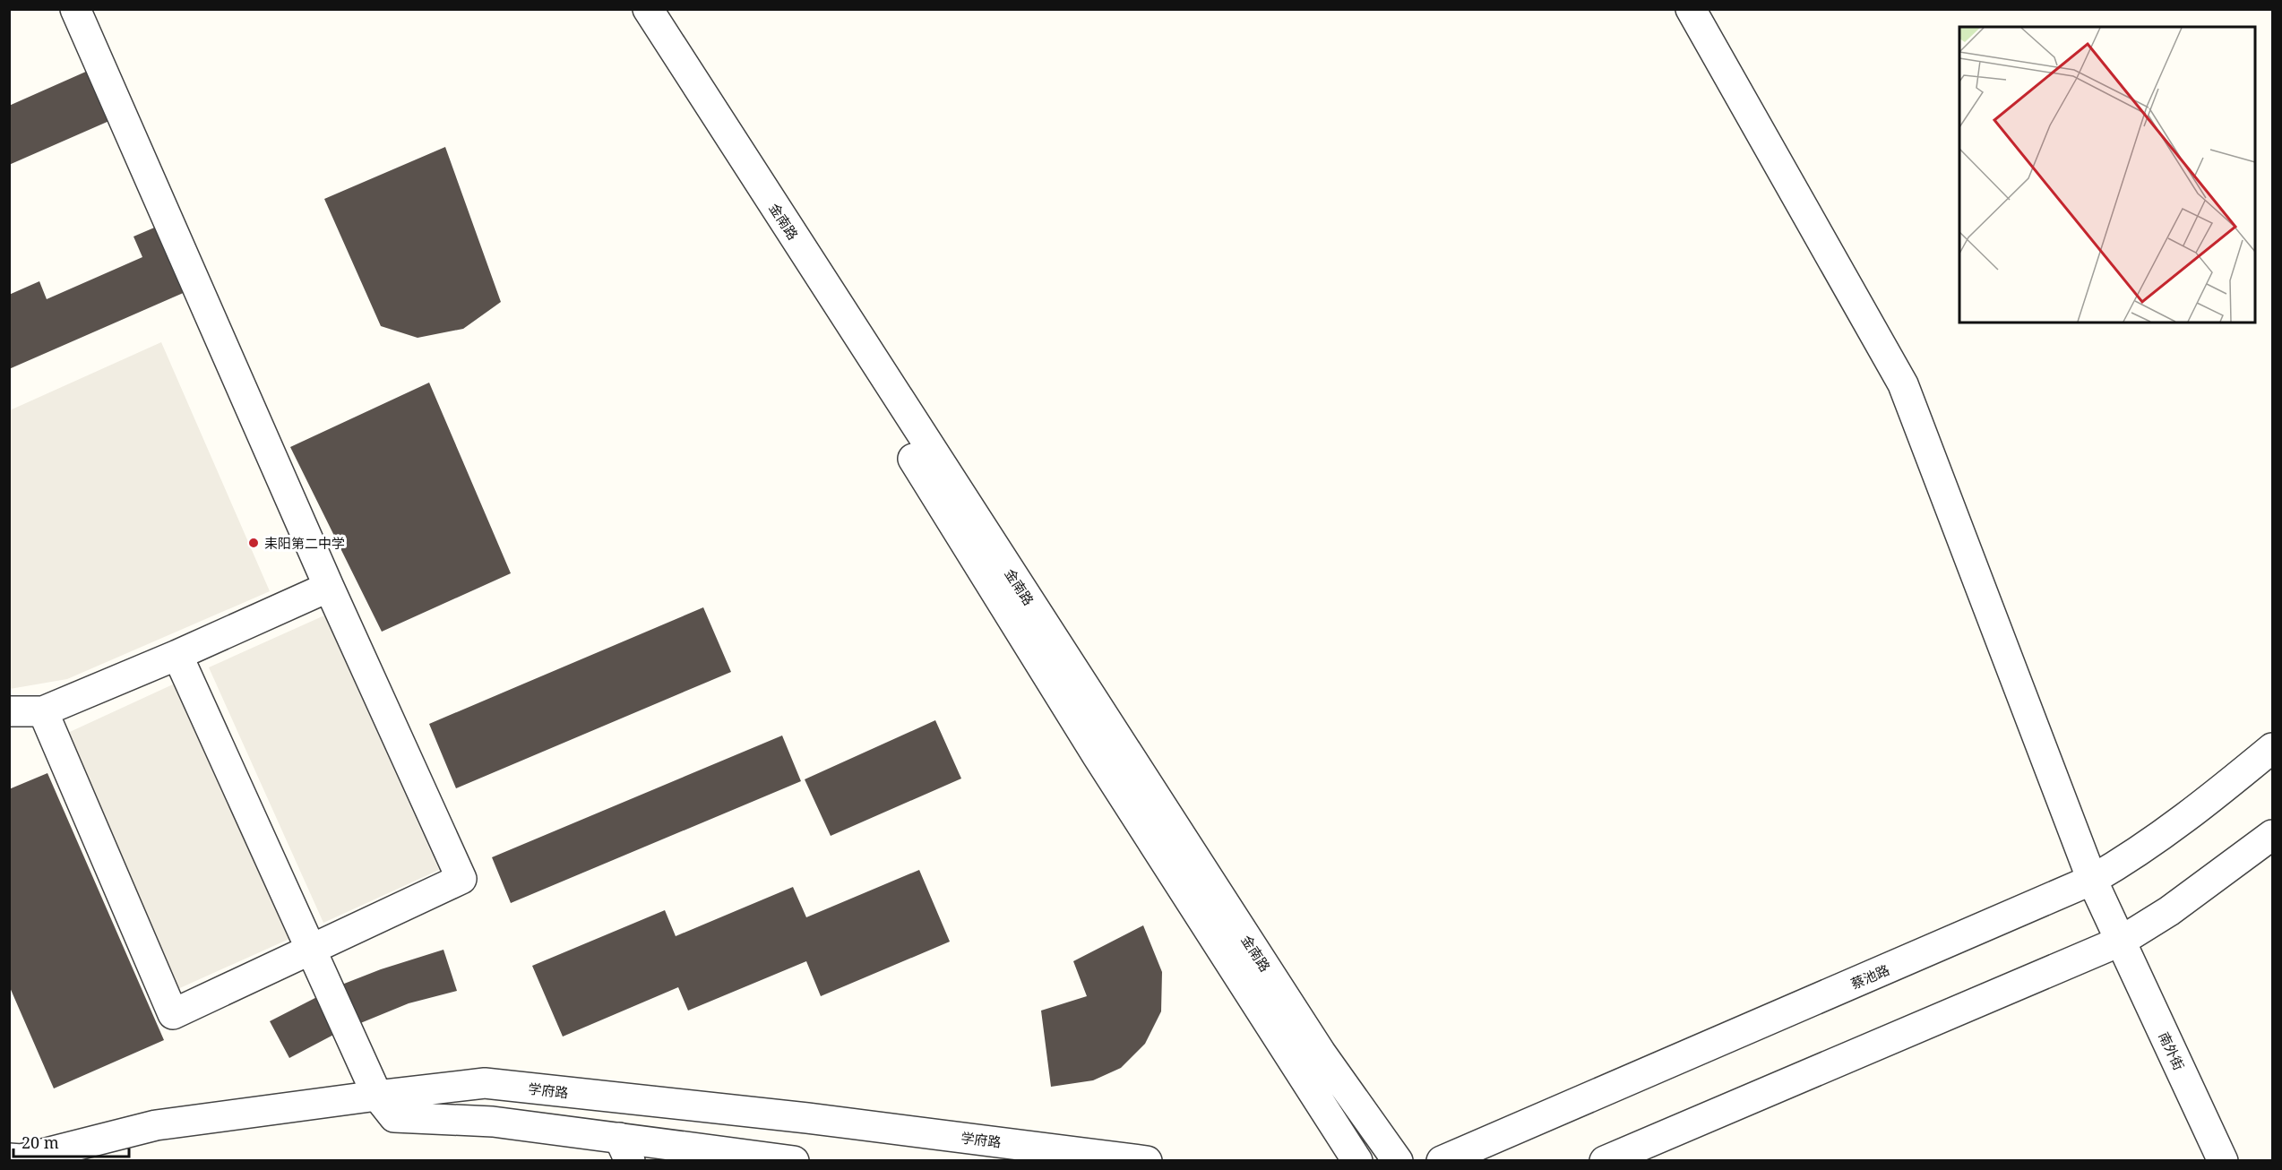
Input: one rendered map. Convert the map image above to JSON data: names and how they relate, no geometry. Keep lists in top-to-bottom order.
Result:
{
  "streets": {
    "street": [
      "金南路",
      "蔡池路",
      "南外街",
      "学府路"
    ]
  },
  "crossings": [
    ["蔡池路", "南外街"]
  ],
  "places": ["耒阳第二中学"],
  "scale_bar": "20 m"
}
